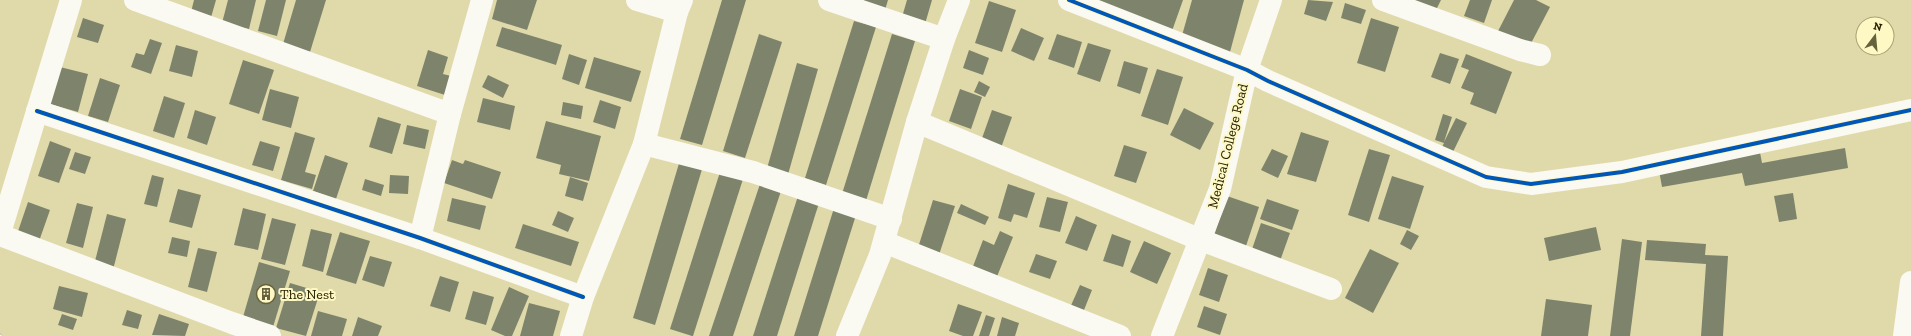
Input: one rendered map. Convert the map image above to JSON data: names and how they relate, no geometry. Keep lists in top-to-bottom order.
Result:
{
  "streets": {
    "street": ["Medical College Road"]
  },
  "places": {
    "building": ["The Nest"]
  },
  "north": "top"
}
